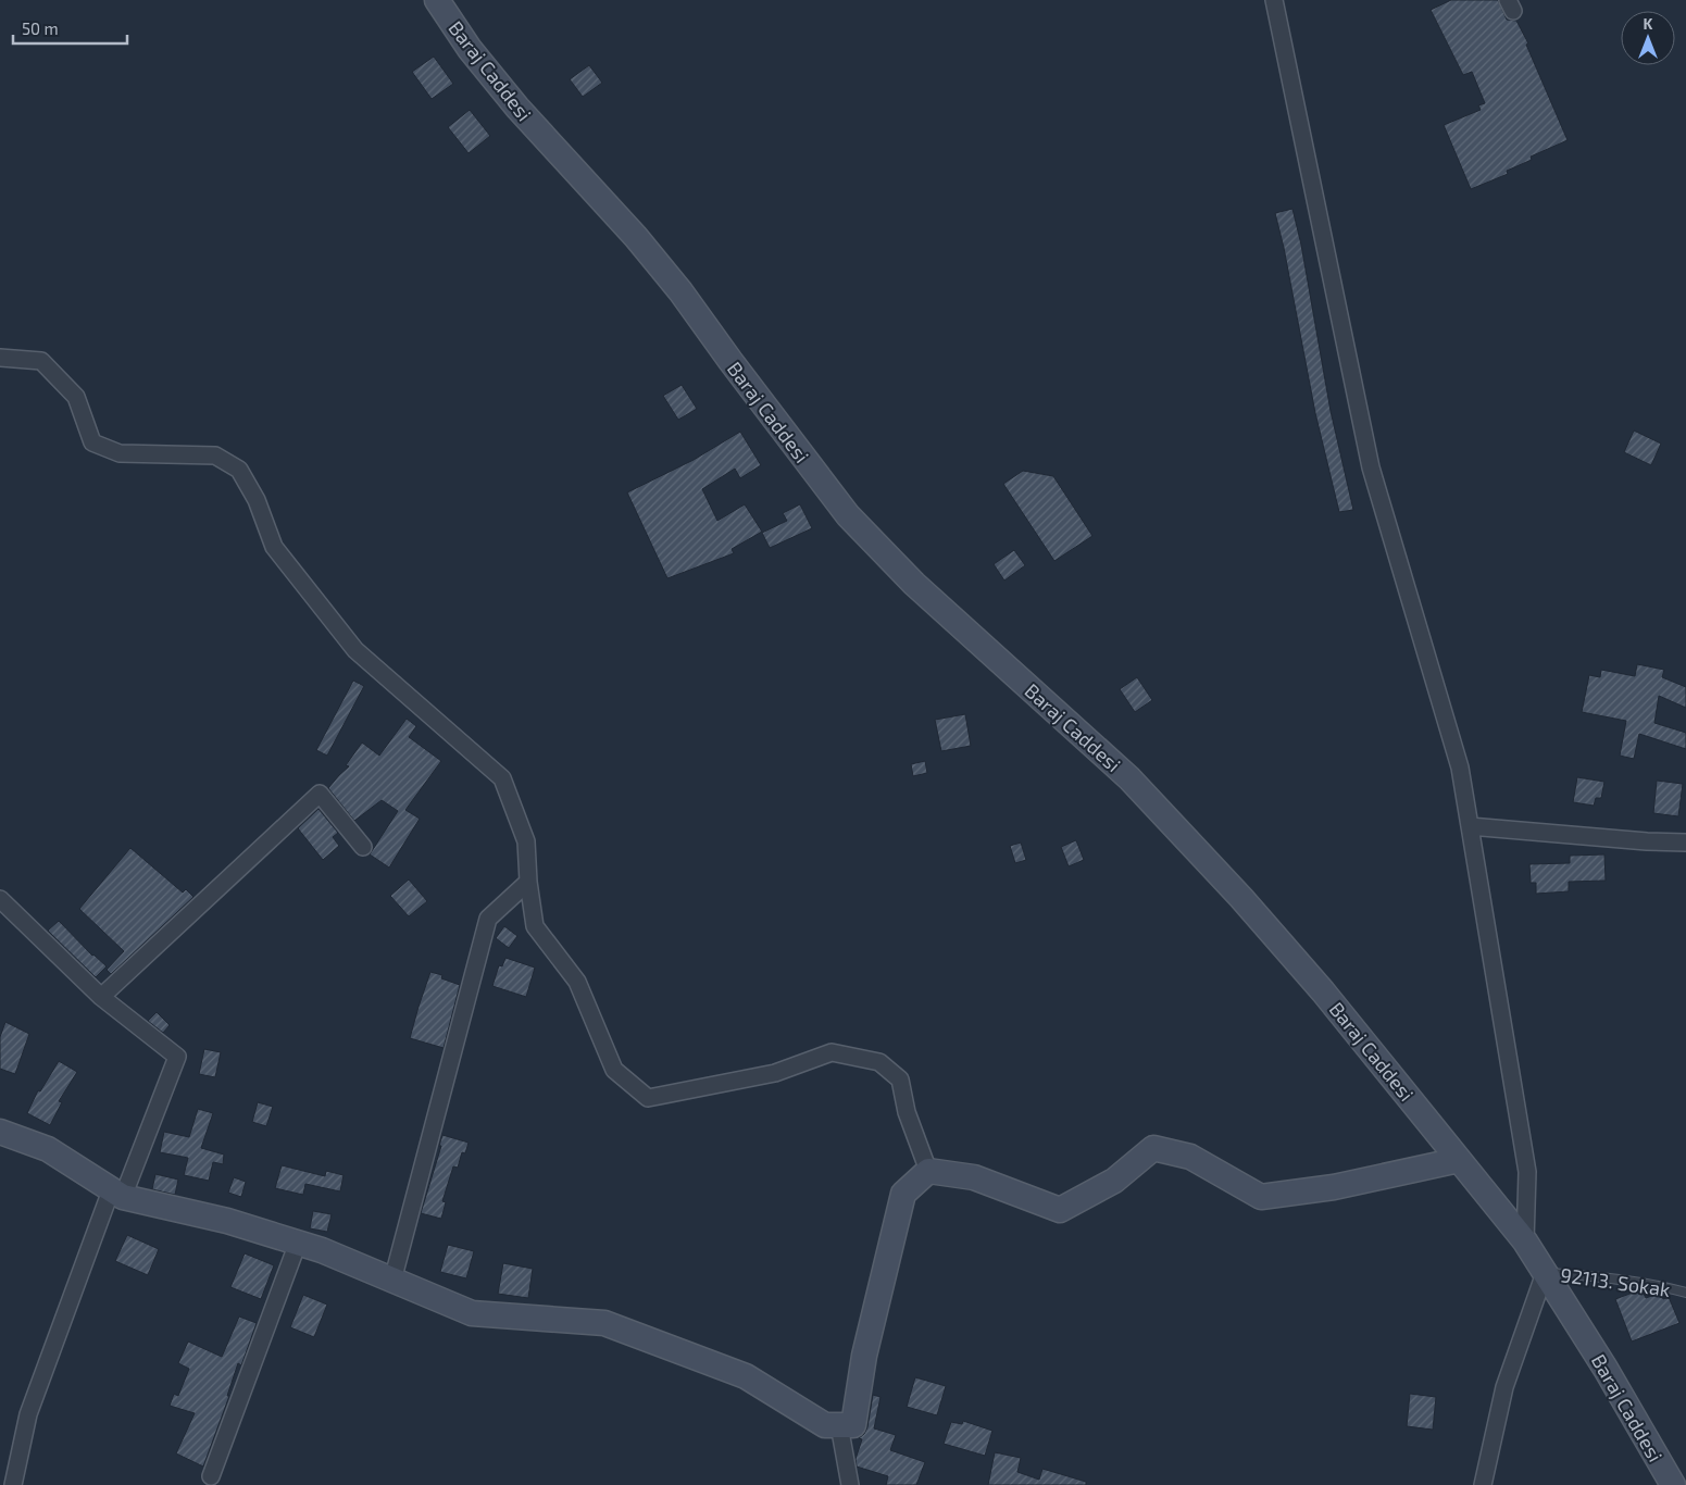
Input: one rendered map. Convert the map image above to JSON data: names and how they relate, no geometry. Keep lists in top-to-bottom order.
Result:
{
  "streets": {
    "main road": ["Baraj Caddesi"],
    "lane": ["92113. Sokak"]
  },
  "crossings": [
    ["Baraj Caddesi", "92113. Sokak"]
  ],
  "scale_bar": "50 m",
  "north": "top"
}
